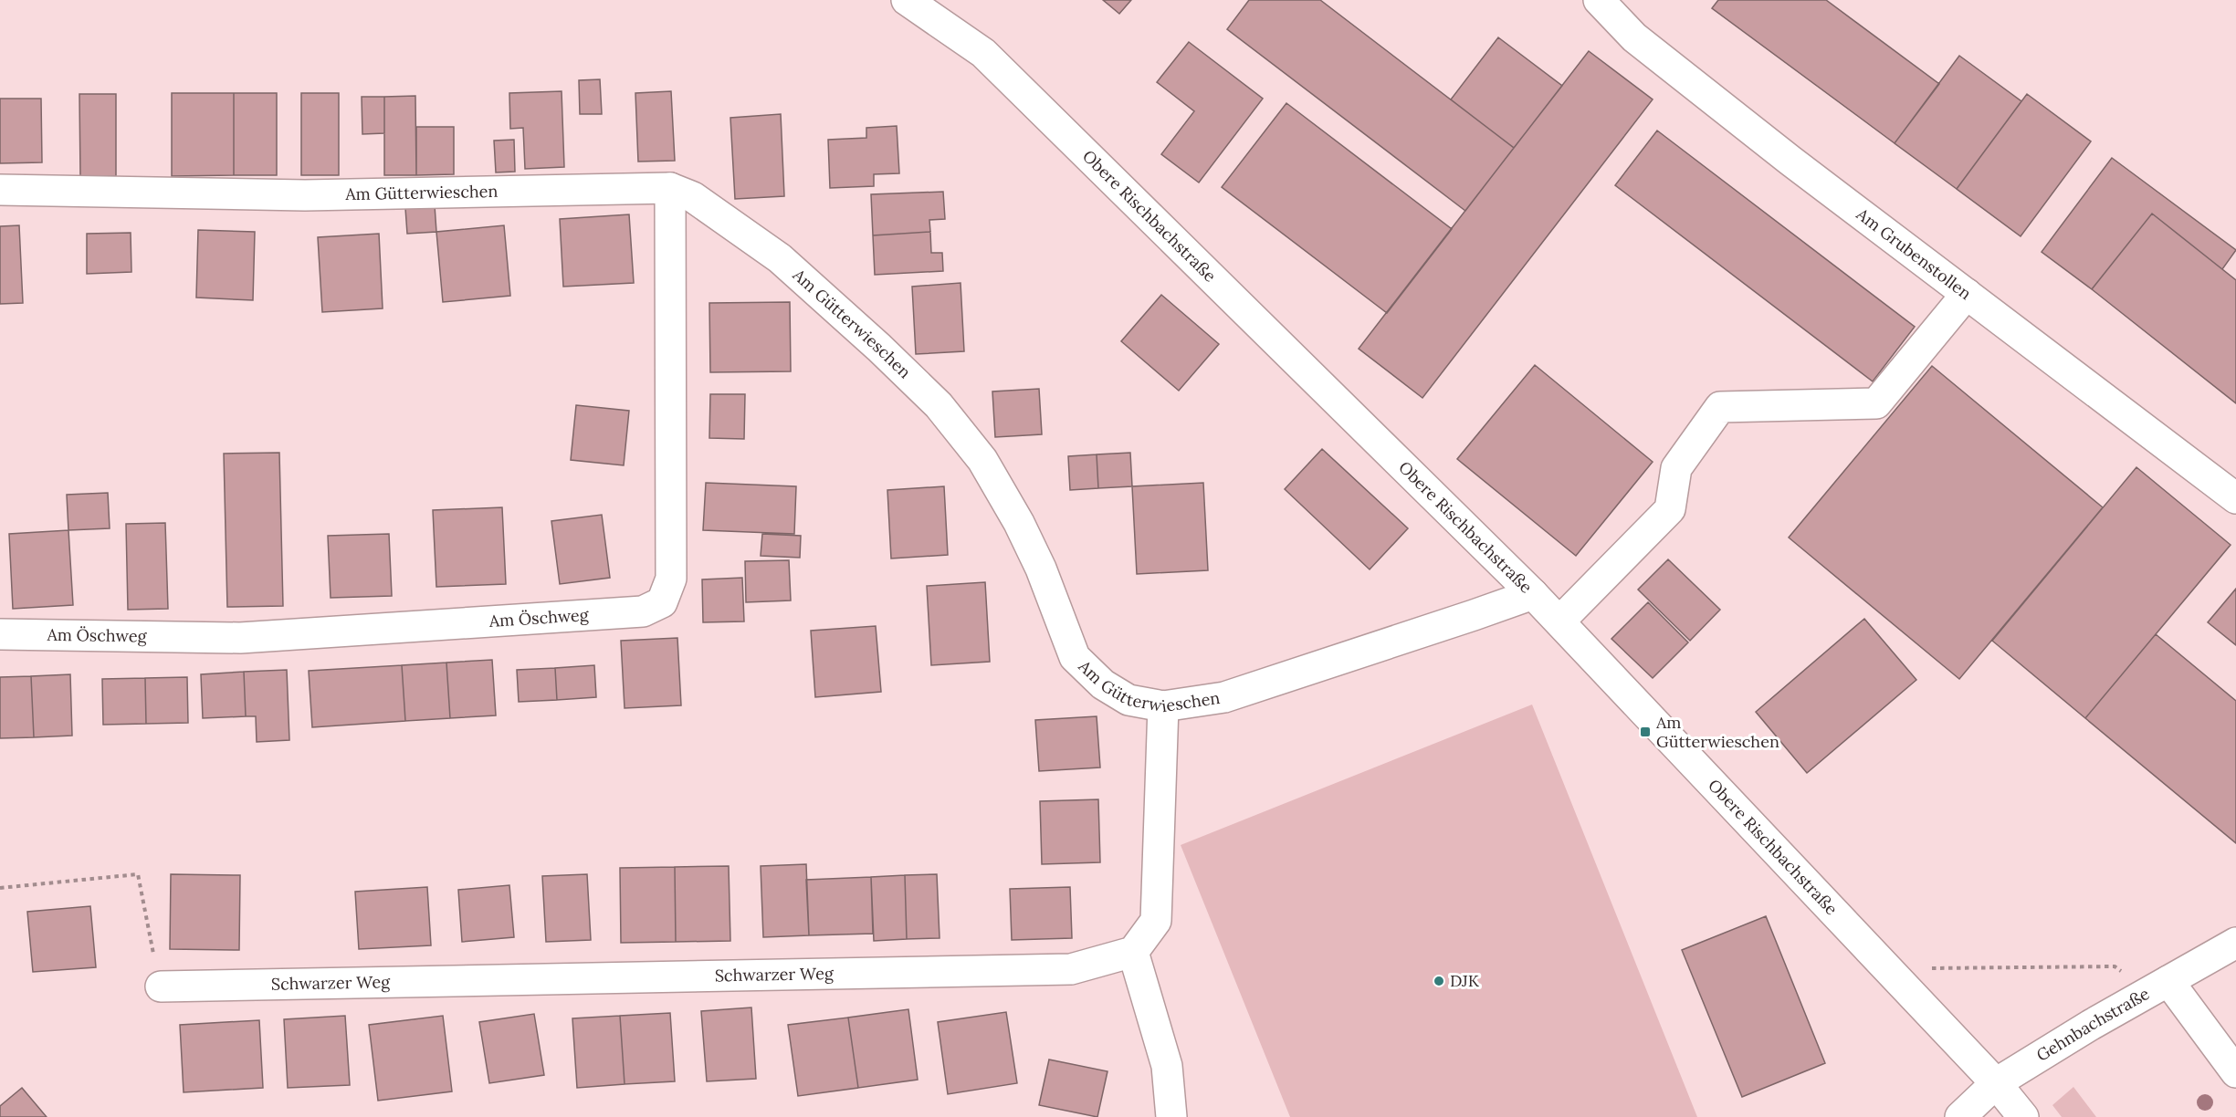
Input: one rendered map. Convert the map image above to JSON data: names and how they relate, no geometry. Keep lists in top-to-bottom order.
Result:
{
  "streets": {
    "street": [
      "Am Gütterwieschen",
      "Obere Rischbachstraße",
      "Am Grubenstollen",
      "Am Öschweg",
      "Schwarzer Weg",
      "Gehnbachstraße"
    ]
  },
  "crossings": [
    ["Am Gütterwieschen", "Obere Rischbachstraße"],
    ["Am Gütterwieschen", "Am Öschweg"],
    ["Obere Rischbachstraße", "Gehnbachstraße"]
  ],
  "places": {
    "transit": ["Am Gütterwieschen"],
    "other": ["DJK"]
  }
}
